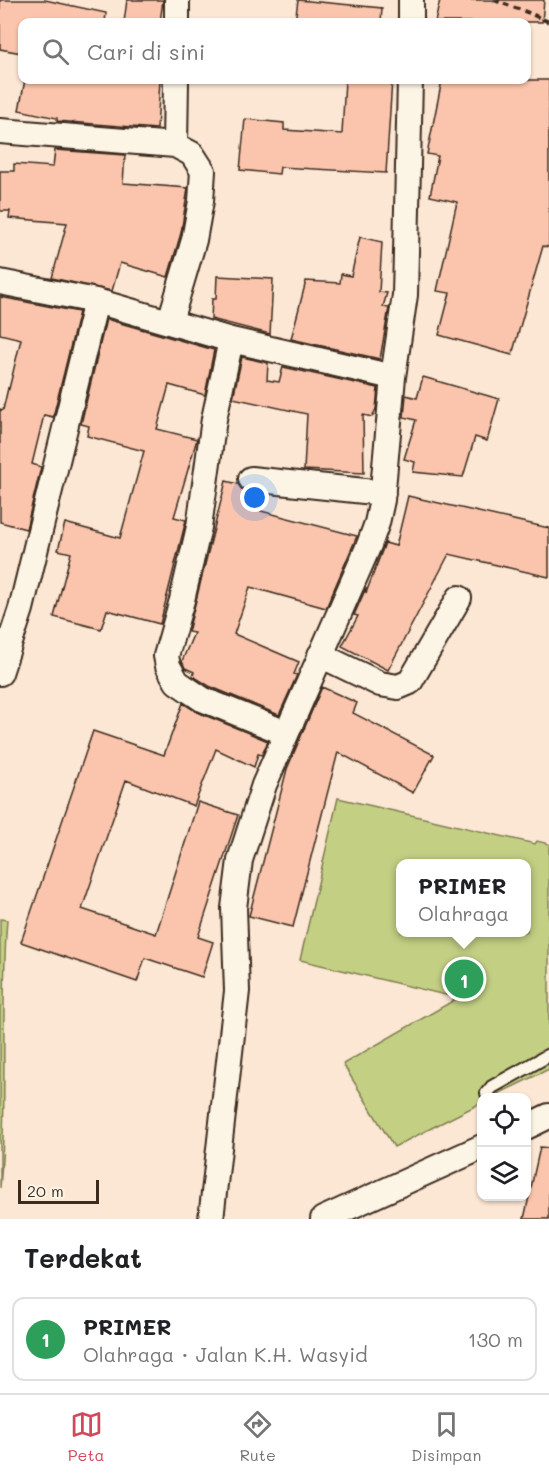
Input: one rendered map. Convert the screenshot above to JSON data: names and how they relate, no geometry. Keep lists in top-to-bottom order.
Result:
{
  "scale_bar": "20 m",
  "page": {
    "search": "Cari di sini",
    "popup": ["PRIMER", "Olahraga"],
    "pins": "1",
    "scale": "20 m",
    "heading": "Terdekat",
    "list": [
      {
        "mark": "1",
        "name": "PRIMER",
        "note": "Olahraga · Jalan K.H. Wasyid",
        "value": "130 m"
      }
    ],
    "nav": ["Peta", "Rute", "Disimpan"]
  }
}
